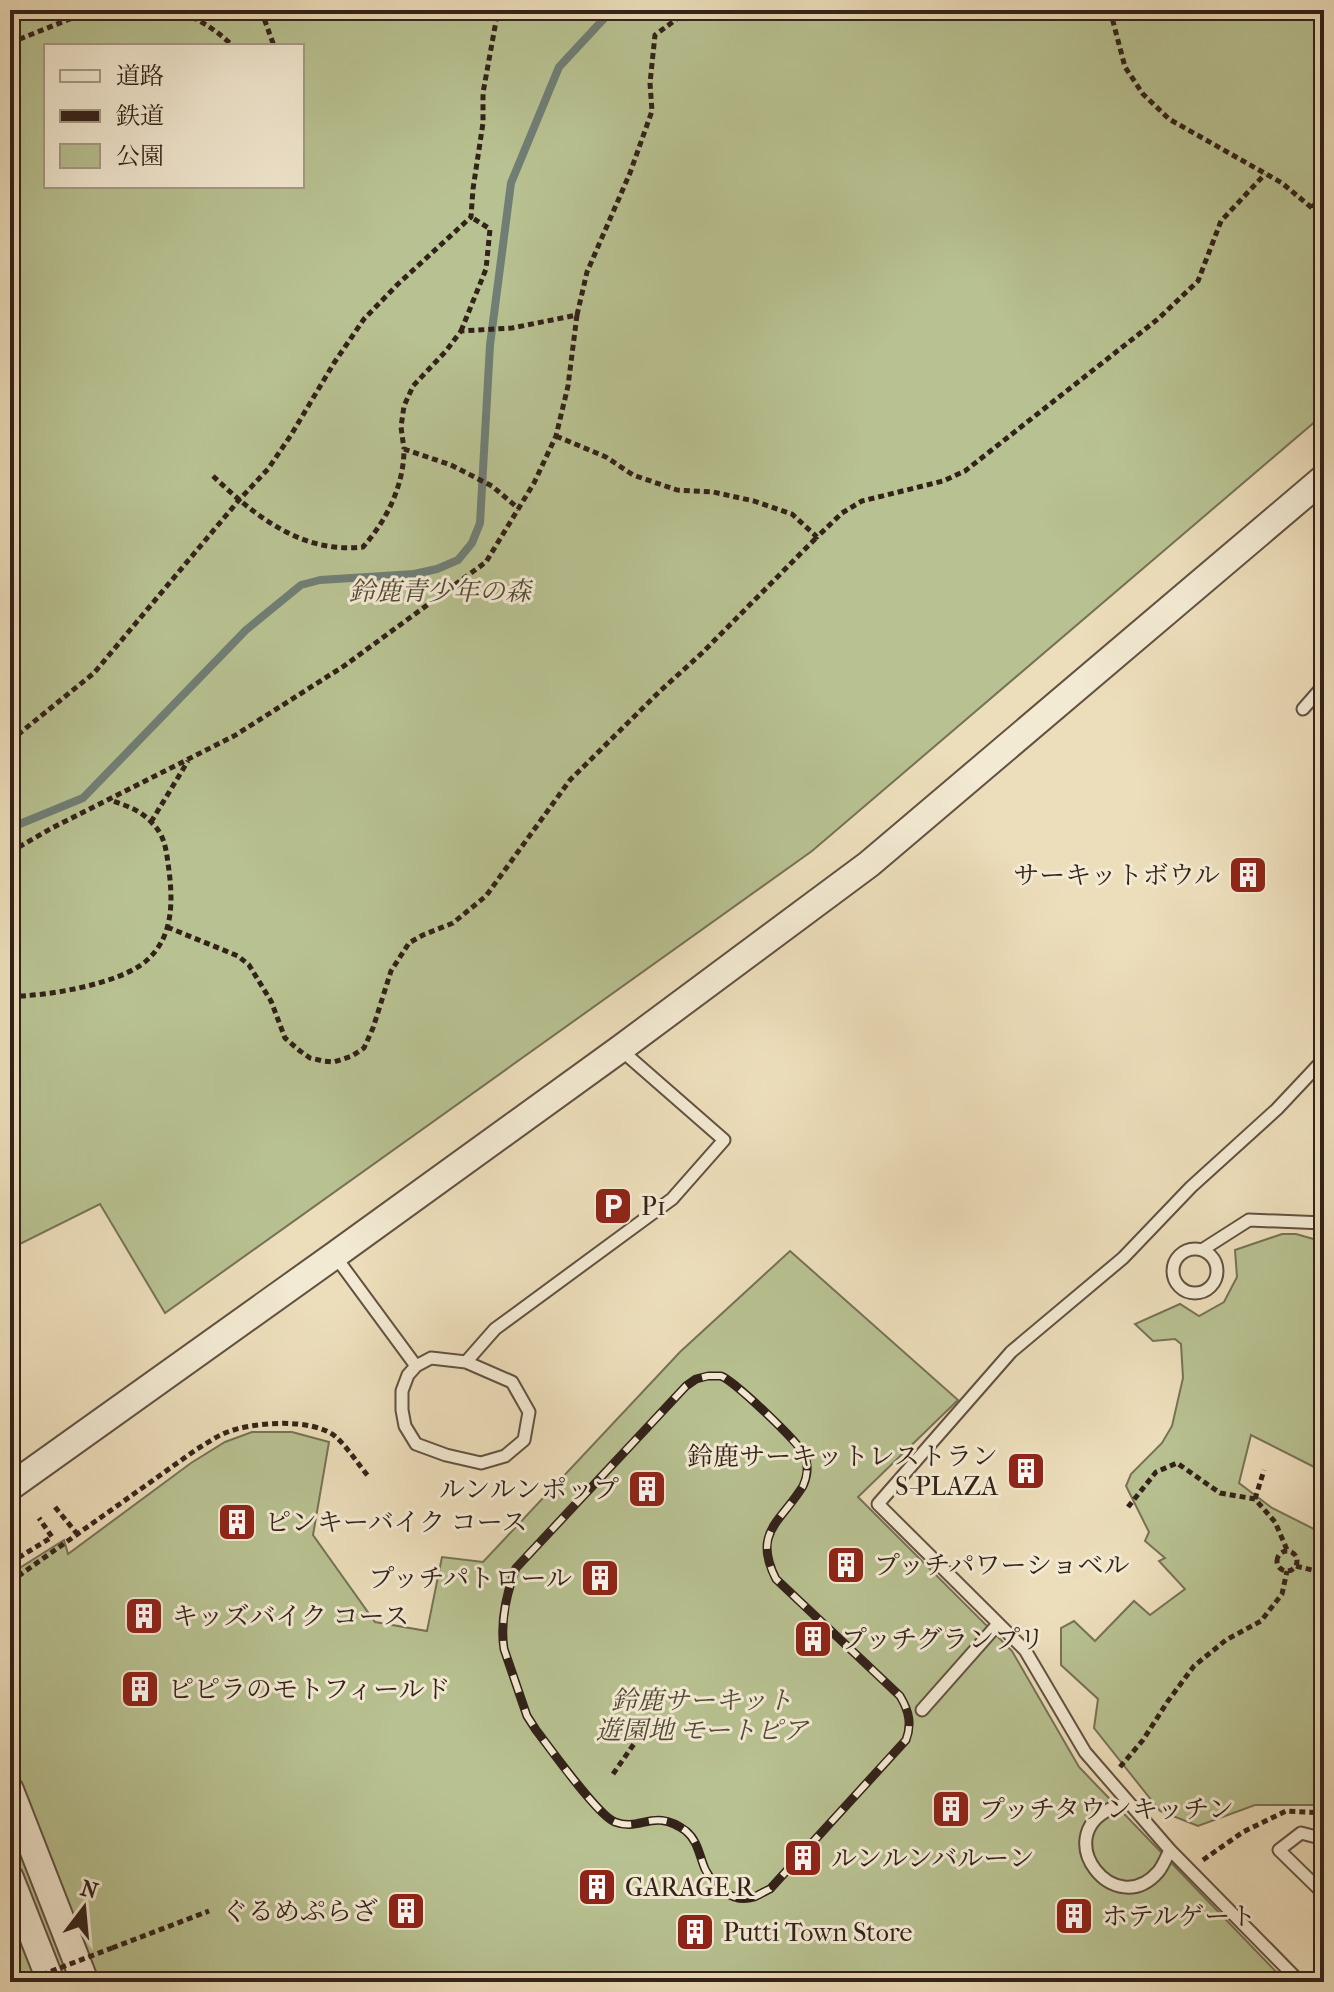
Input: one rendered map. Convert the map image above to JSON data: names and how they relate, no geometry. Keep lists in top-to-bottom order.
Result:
{
  "parks": ["鈴鹿青少年の森", "鈴鹿サーキット 遊園地 モートピア"],
  "places": {
    "building": [
      "サーキットボウル",
      "鈴鹿サーキットレストラン S-PLAZA",
      "ルンルンポップ",
      "ピンキーバイク コース",
      "プッチパワーショベル",
      "プッチパトロール",
      "キッズバイク コース",
      "プッチグランプリ",
      "ピピラのモトフィールド",
      "プッチタウンキッチン",
      "ルンルンバルーン",
      "GARAGE R",
      "ぐるめぷらざ",
      "ホテルゲート",
      "Putti Town Store"
    ],
    "parking": ["P1"]
  },
  "legend": ["道路", "鉄道", "公園"],
  "north": "top"
}
